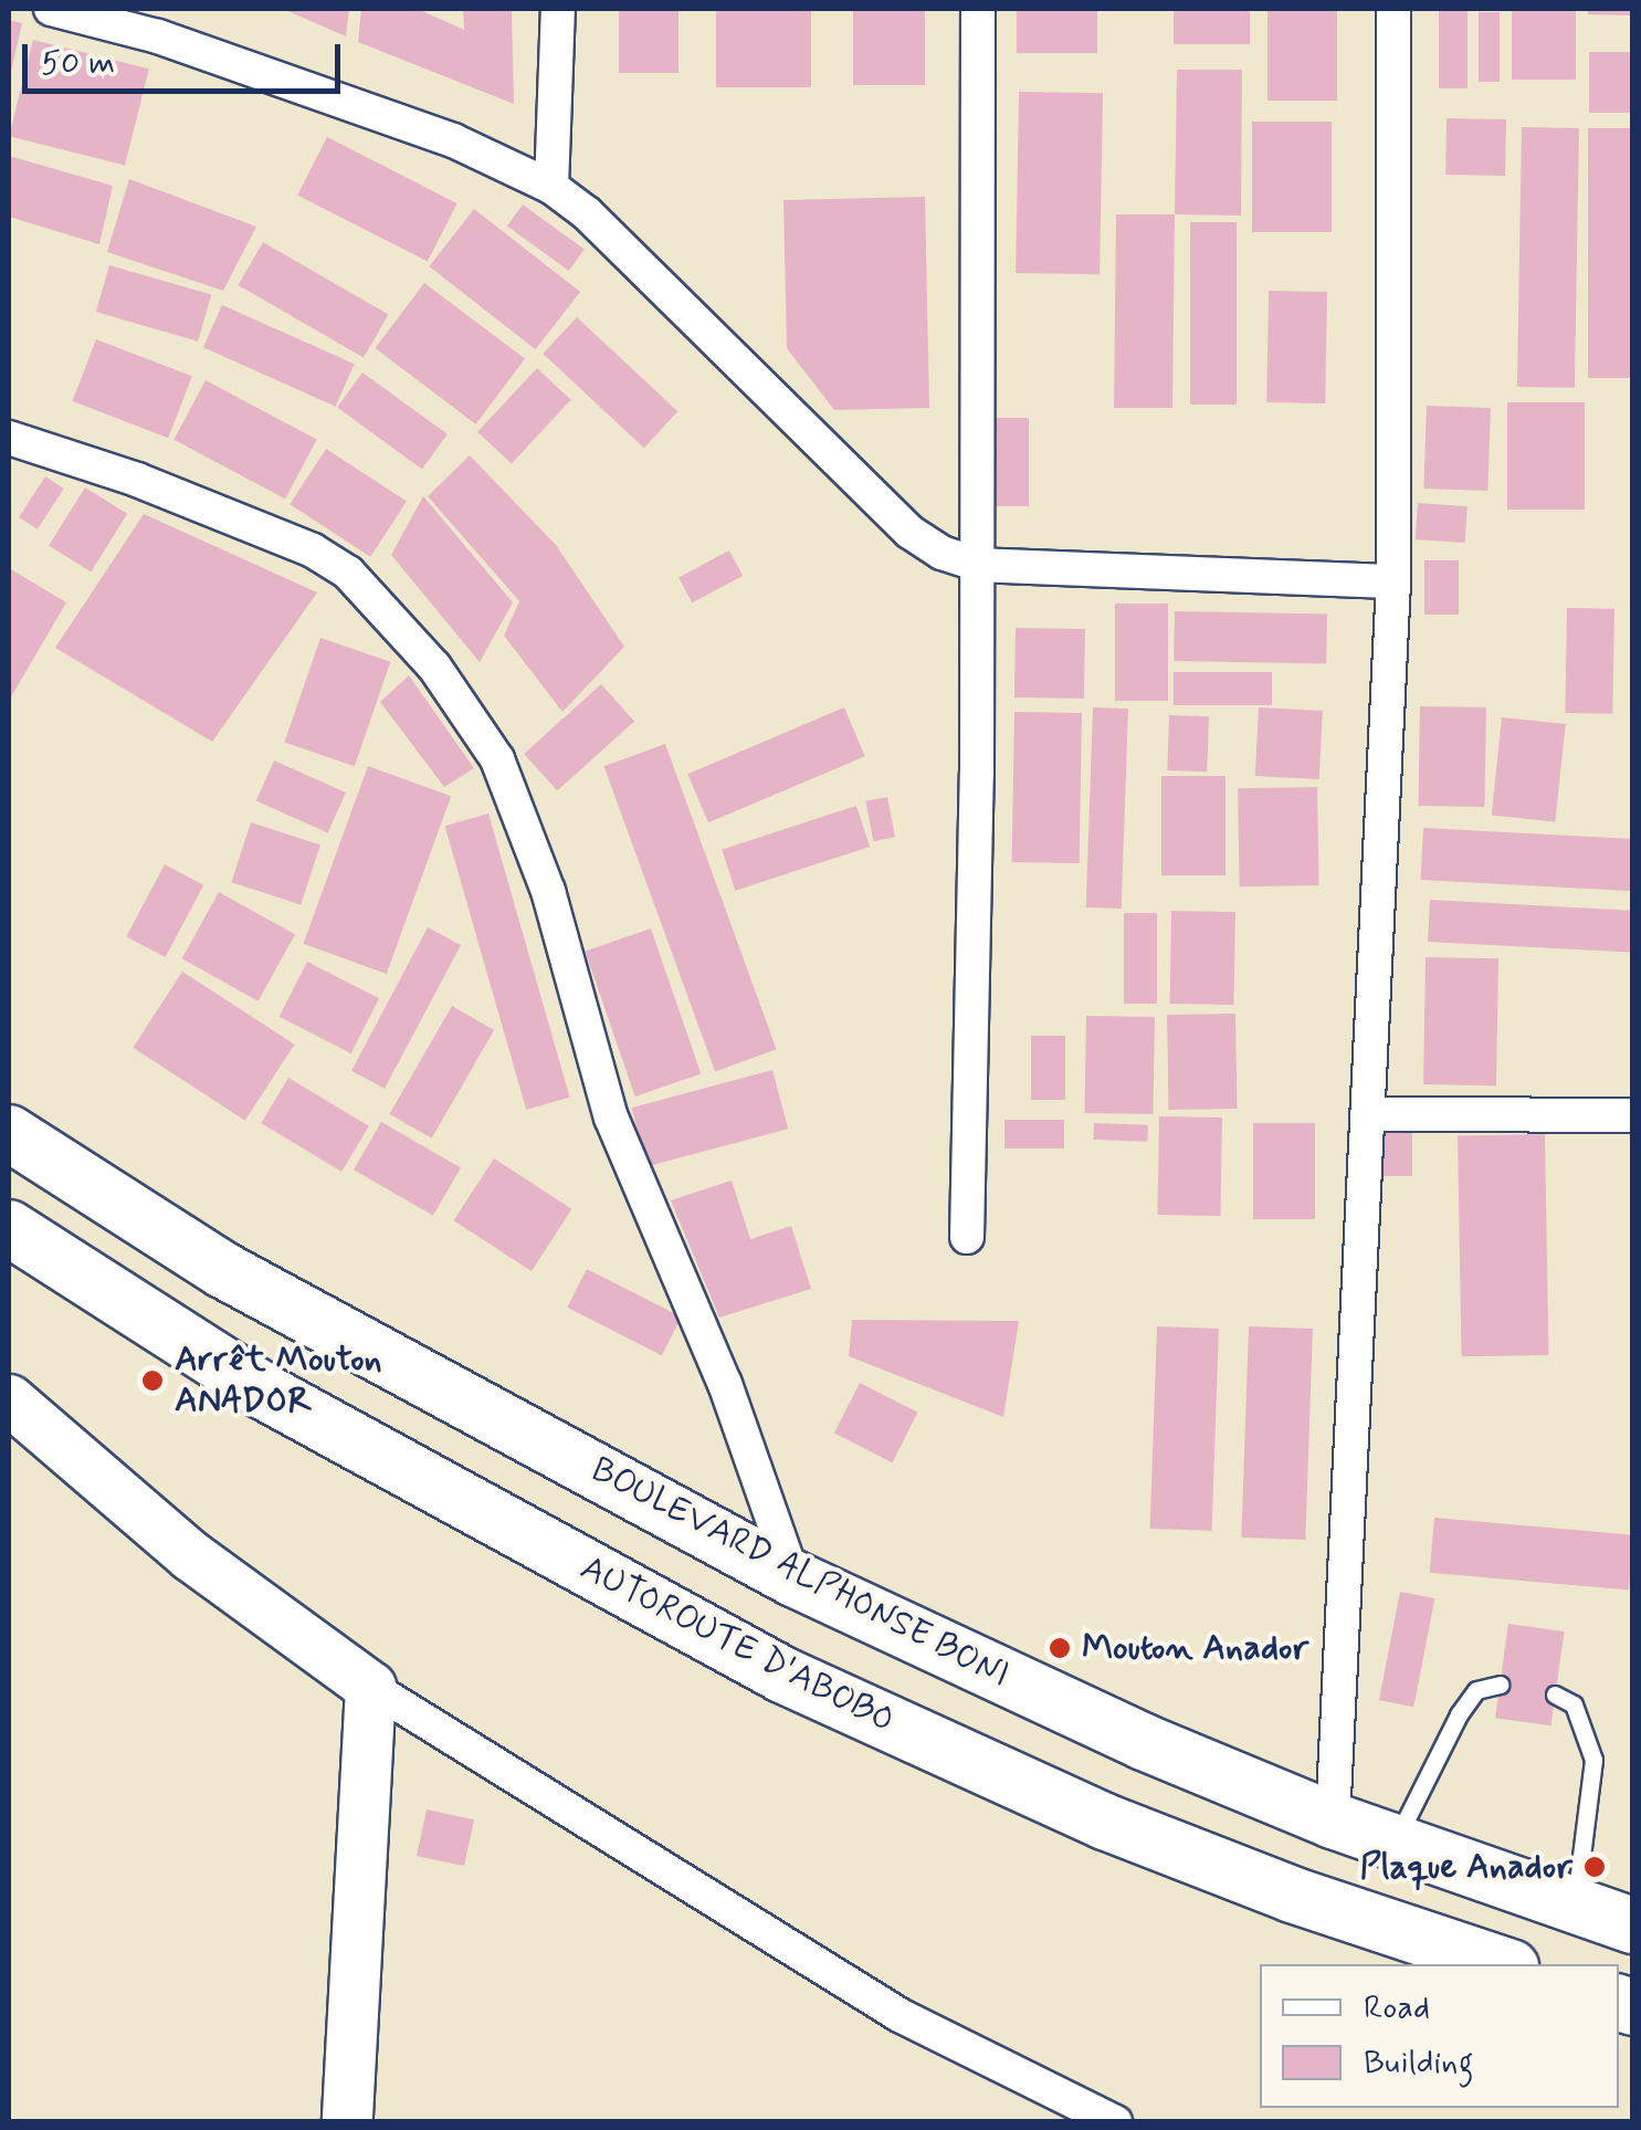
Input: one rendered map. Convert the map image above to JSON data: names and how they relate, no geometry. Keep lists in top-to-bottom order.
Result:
{
  "streets": {
    "main road": ["BOULEVARD ALPHONSE BONI", "AUTOROUTE D'ABOBO"]
  },
  "places": ["Arrêt Mouton ANADOR", "Mouton Anador", "Plaque Anador"],
  "legend": ["Road", "Building"],
  "scale_bar": "50 m"
}
